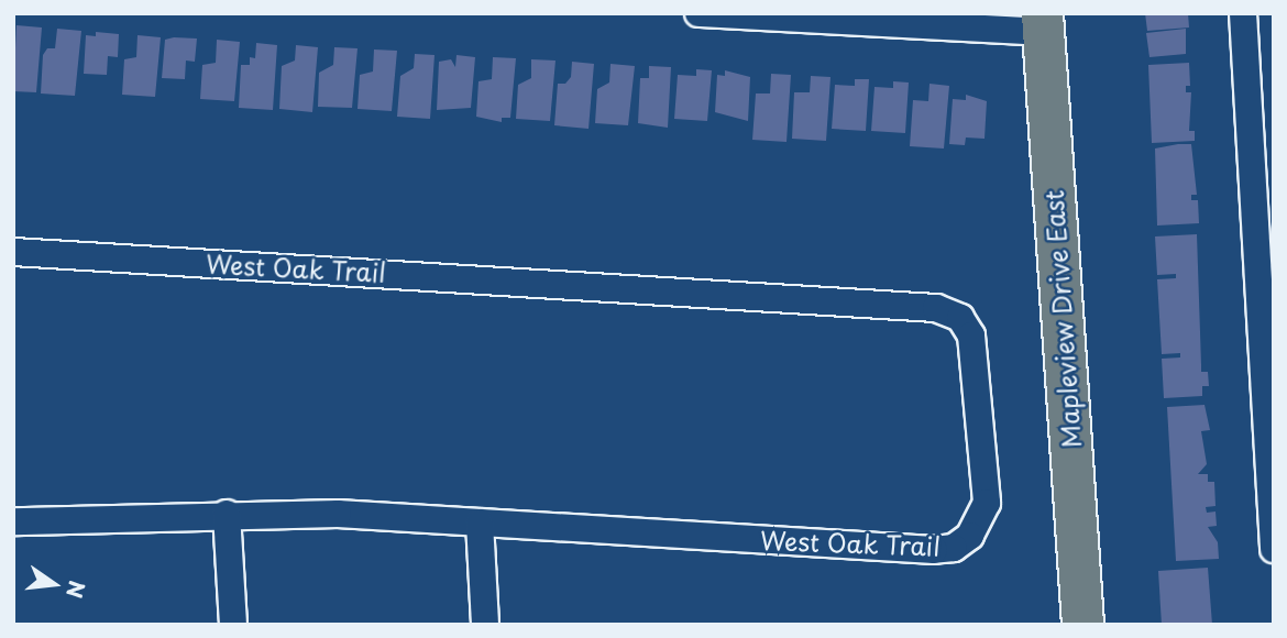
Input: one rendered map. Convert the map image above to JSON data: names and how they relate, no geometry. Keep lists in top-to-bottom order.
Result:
{
  "streets": {
    "main road": ["Mapleview Drive East"],
    "street": ["West Oak Trail"]
  },
  "north": "right"
}
